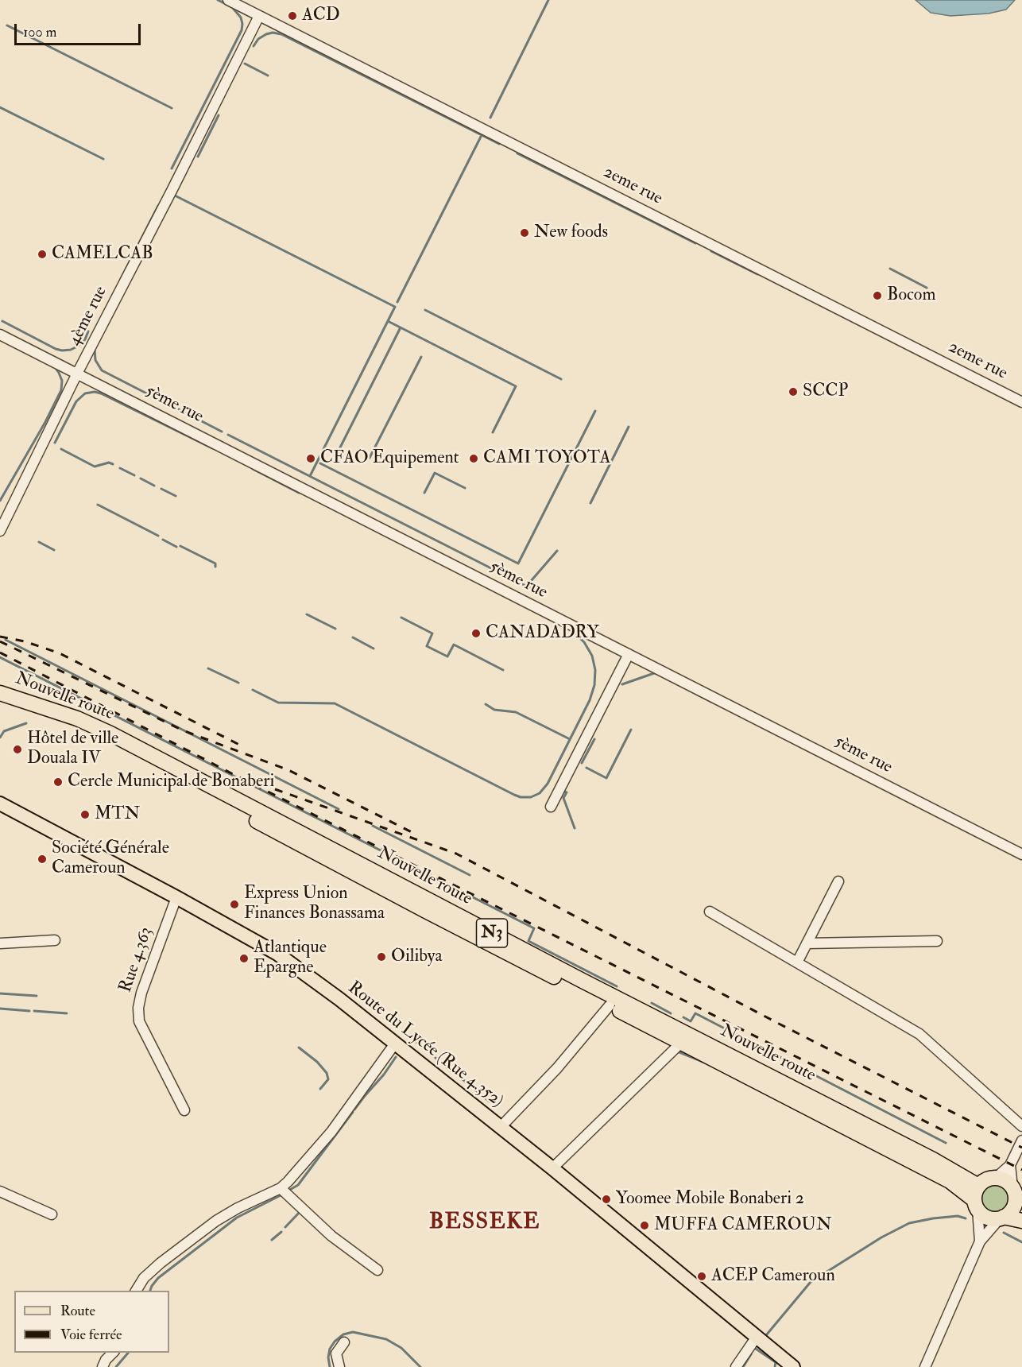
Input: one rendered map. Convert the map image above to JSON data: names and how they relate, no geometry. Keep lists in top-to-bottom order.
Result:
{
  "streets": {
    "highway": ["Nouvelle route", "N3"],
    "main road": ["Route du Lycée (Rue 4.352)"],
    "street": [
      "2eme rue",
      "4ème rue",
      "5ème rue",
      "Rue 4.363"
    ]
  },
  "crossings": [
    ["2eme rue", "4ème rue"],
    ["4ème rue", "5ème rue"],
    ["Rue 4.363", "Route du Lycée (Rue 4.352)"]
  ],
  "districts": ["BESSEKE"],
  "places": [
    "ACD",
    "New foods",
    "CAMELCAB",
    "Bocom",
    "SCCP",
    "CFAO Equipement",
    "CAMI TOYOTA",
    "CANADADRY",
    "Hôtel de ville Douala IV",
    "Cercle Municipal de Bonaberi",
    "MTN",
    "Société Générale Cameroun",
    "Express Union Finances Bonassama",
    "Oilibya",
    "Atlantique Epargne",
    "Yoomee Mobile Bonaberi 2",
    "MUFFA CAMEROUN",
    "ACEP Cameroun"
  ],
  "legend": ["Route", "Voie ferrée"],
  "scale_bar": "100 m"
}
